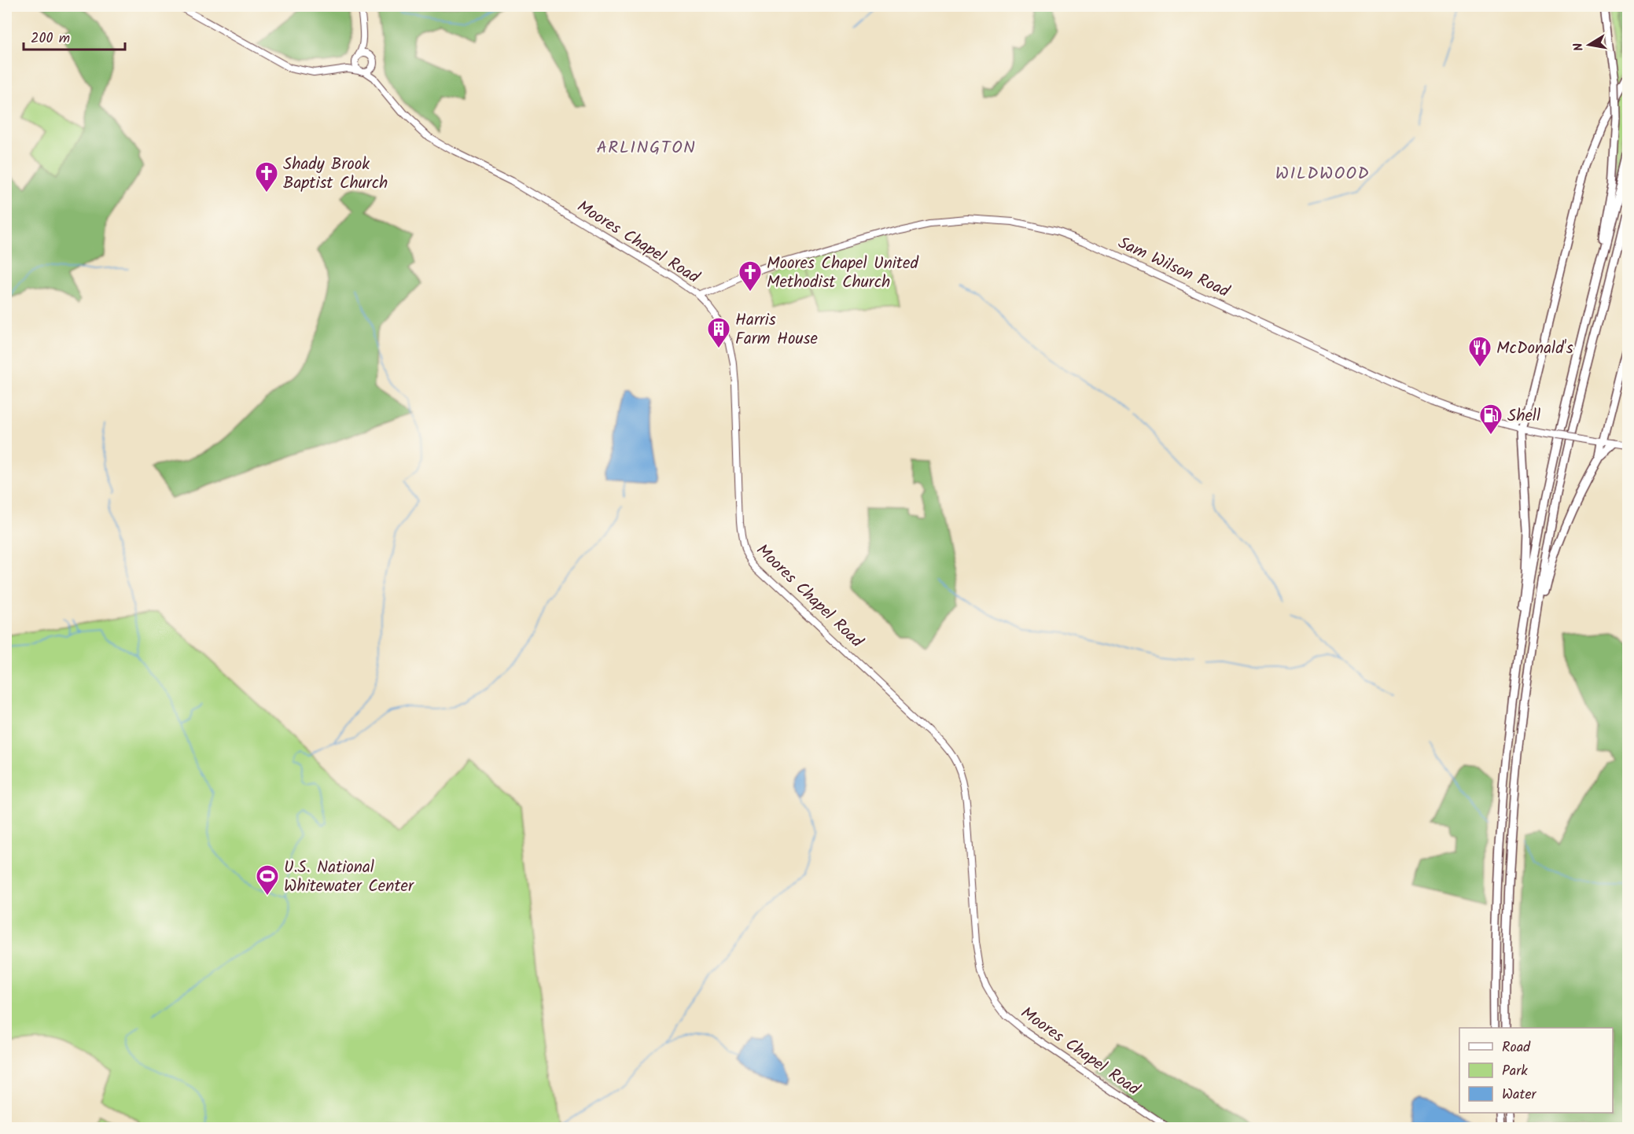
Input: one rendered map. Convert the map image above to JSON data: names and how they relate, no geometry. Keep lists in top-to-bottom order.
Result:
{
  "streets": {
    "main road": ["Moores Chapel Road", "Sam Wilson Road"]
  },
  "crossings": [
    ["Moores Chapel Road", "Sam Wilson Road"]
  ],
  "districts": ["ARLINGTON", "WILDWOOD"],
  "places": {
    "church": ["Shady Brook Baptist Church", "Moores Chapel United Methodist Church"],
    "building": ["Harris Farm House"],
    "restaurant": ["McDonald's"],
    "fuel station": ["Shell"],
    "sports": ["U.S. National Whitewater Center"]
  },
  "legend": ["Road", "Park", "Water"],
  "scale_bar": "200 m",
  "north": "left"
}
